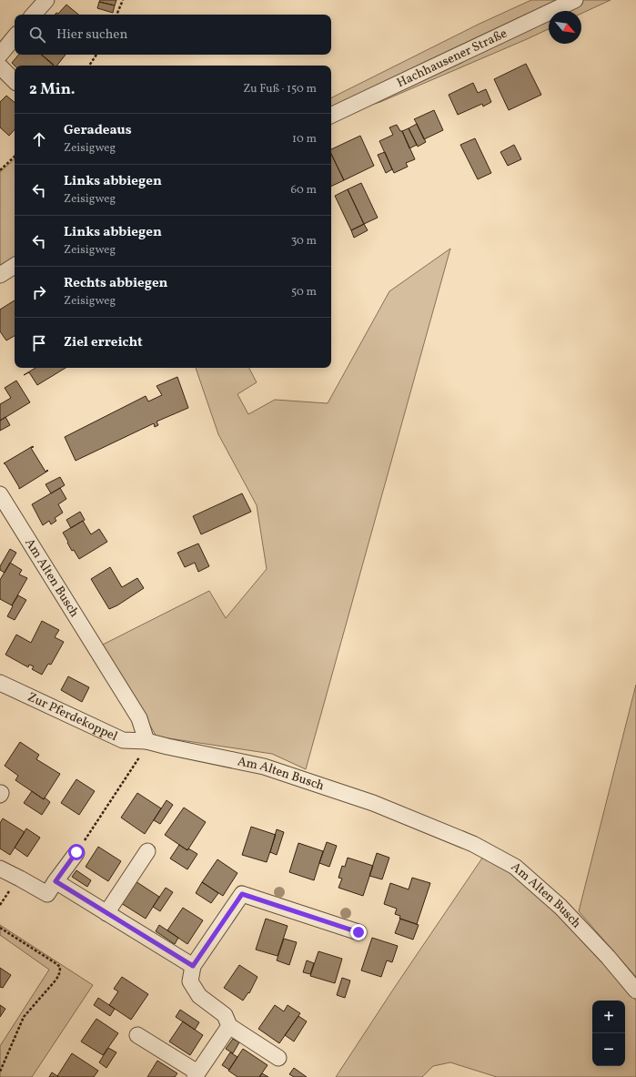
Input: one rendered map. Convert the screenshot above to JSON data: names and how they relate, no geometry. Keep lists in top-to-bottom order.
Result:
{
  "streets": {
    "street": ["Hachhausener Straße", "Am Alten Busch", "Zur Pferdekoppel"]
  },
  "crossings": [
    ["Am Alten Busch", "Zur Pferdekoppel"]
  ],
  "north": "bottom right",
  "page": {
    "search": "Hier suchen",
    "heading": ["2 Min.", "Zu Fuß · 150 m"],
    "list": [
      ["Geradeaus", "Zeisigweg", "10 m"],
      ["Links abbiegen", "Zeisigweg", "60 m"],
      ["Links abbiegen", "Zeisigweg", "30 m"],
      ["Rechts abbiegen", "Zeisigweg", "50 m"],
      "Ziel erreicht"
    ],
    "map_buttons": ["+", "−"]
  }
}
